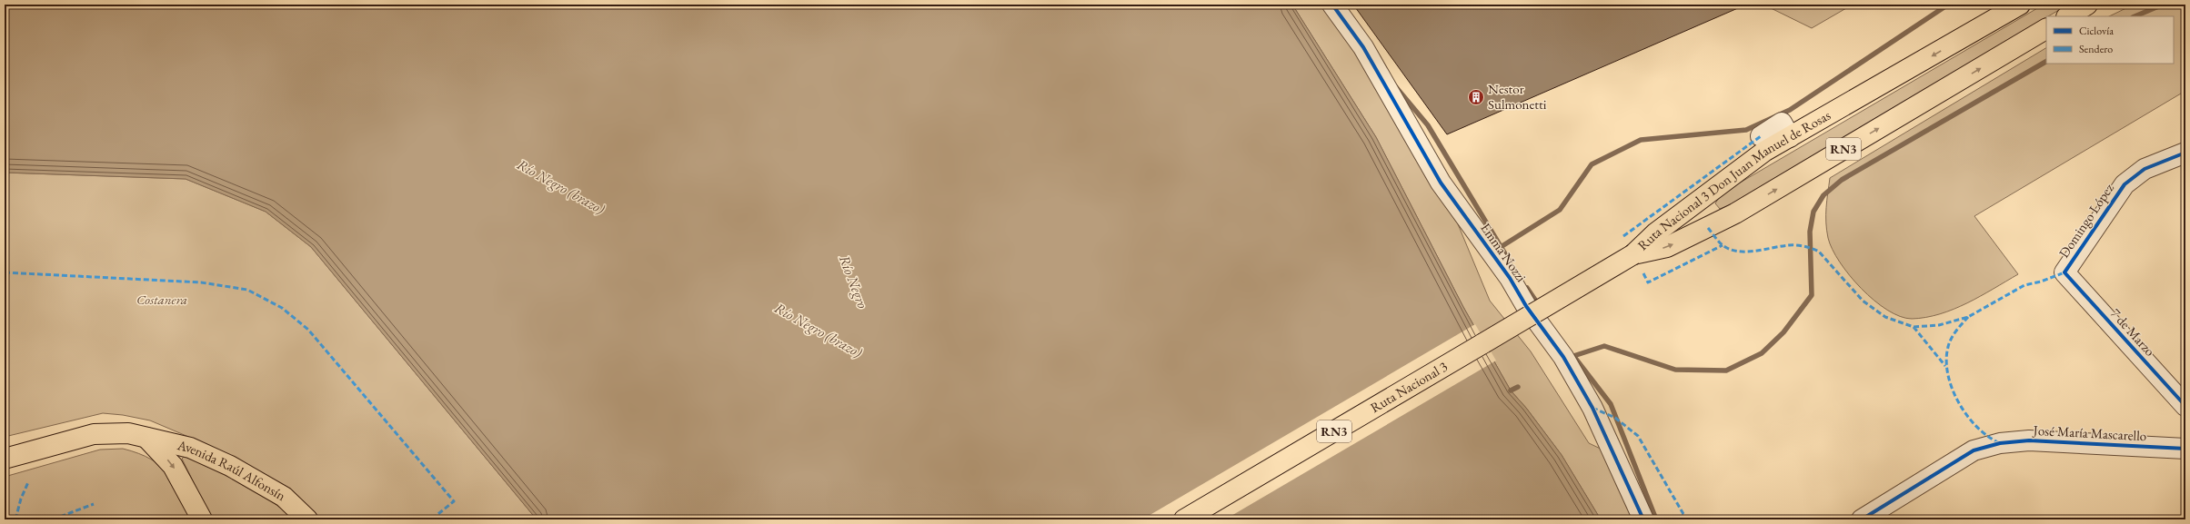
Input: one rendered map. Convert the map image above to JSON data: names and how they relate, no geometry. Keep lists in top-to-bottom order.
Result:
{
  "streets": {
    "main road": [
      "RN3",
      "Ruta Nacional 3 Don Juan Manuel de Rosas",
      "Ruta Nacional 3",
      "Avenida Raúl Alfonsín"
    ],
    "street": [
      "Domingo López",
      "Emma Nozzi",
      "7 de Marzo",
      "José María Mascarello"
    ]
  },
  "crossings": [
    ["Ruta Nacional 3 Don Juan Manuel de Rosas", "Ruta Nacional 3"],
    ["Domingo López", "7 de Marzo"]
  ],
  "water": ["Río Negro (brazo)", "Río Negro"],
  "parks": ["Costanera"],
  "places": {
    "building": ["Nestor Sulmonetti"]
  },
  "legend": ["Ciclovía", "Sendero"]
}
